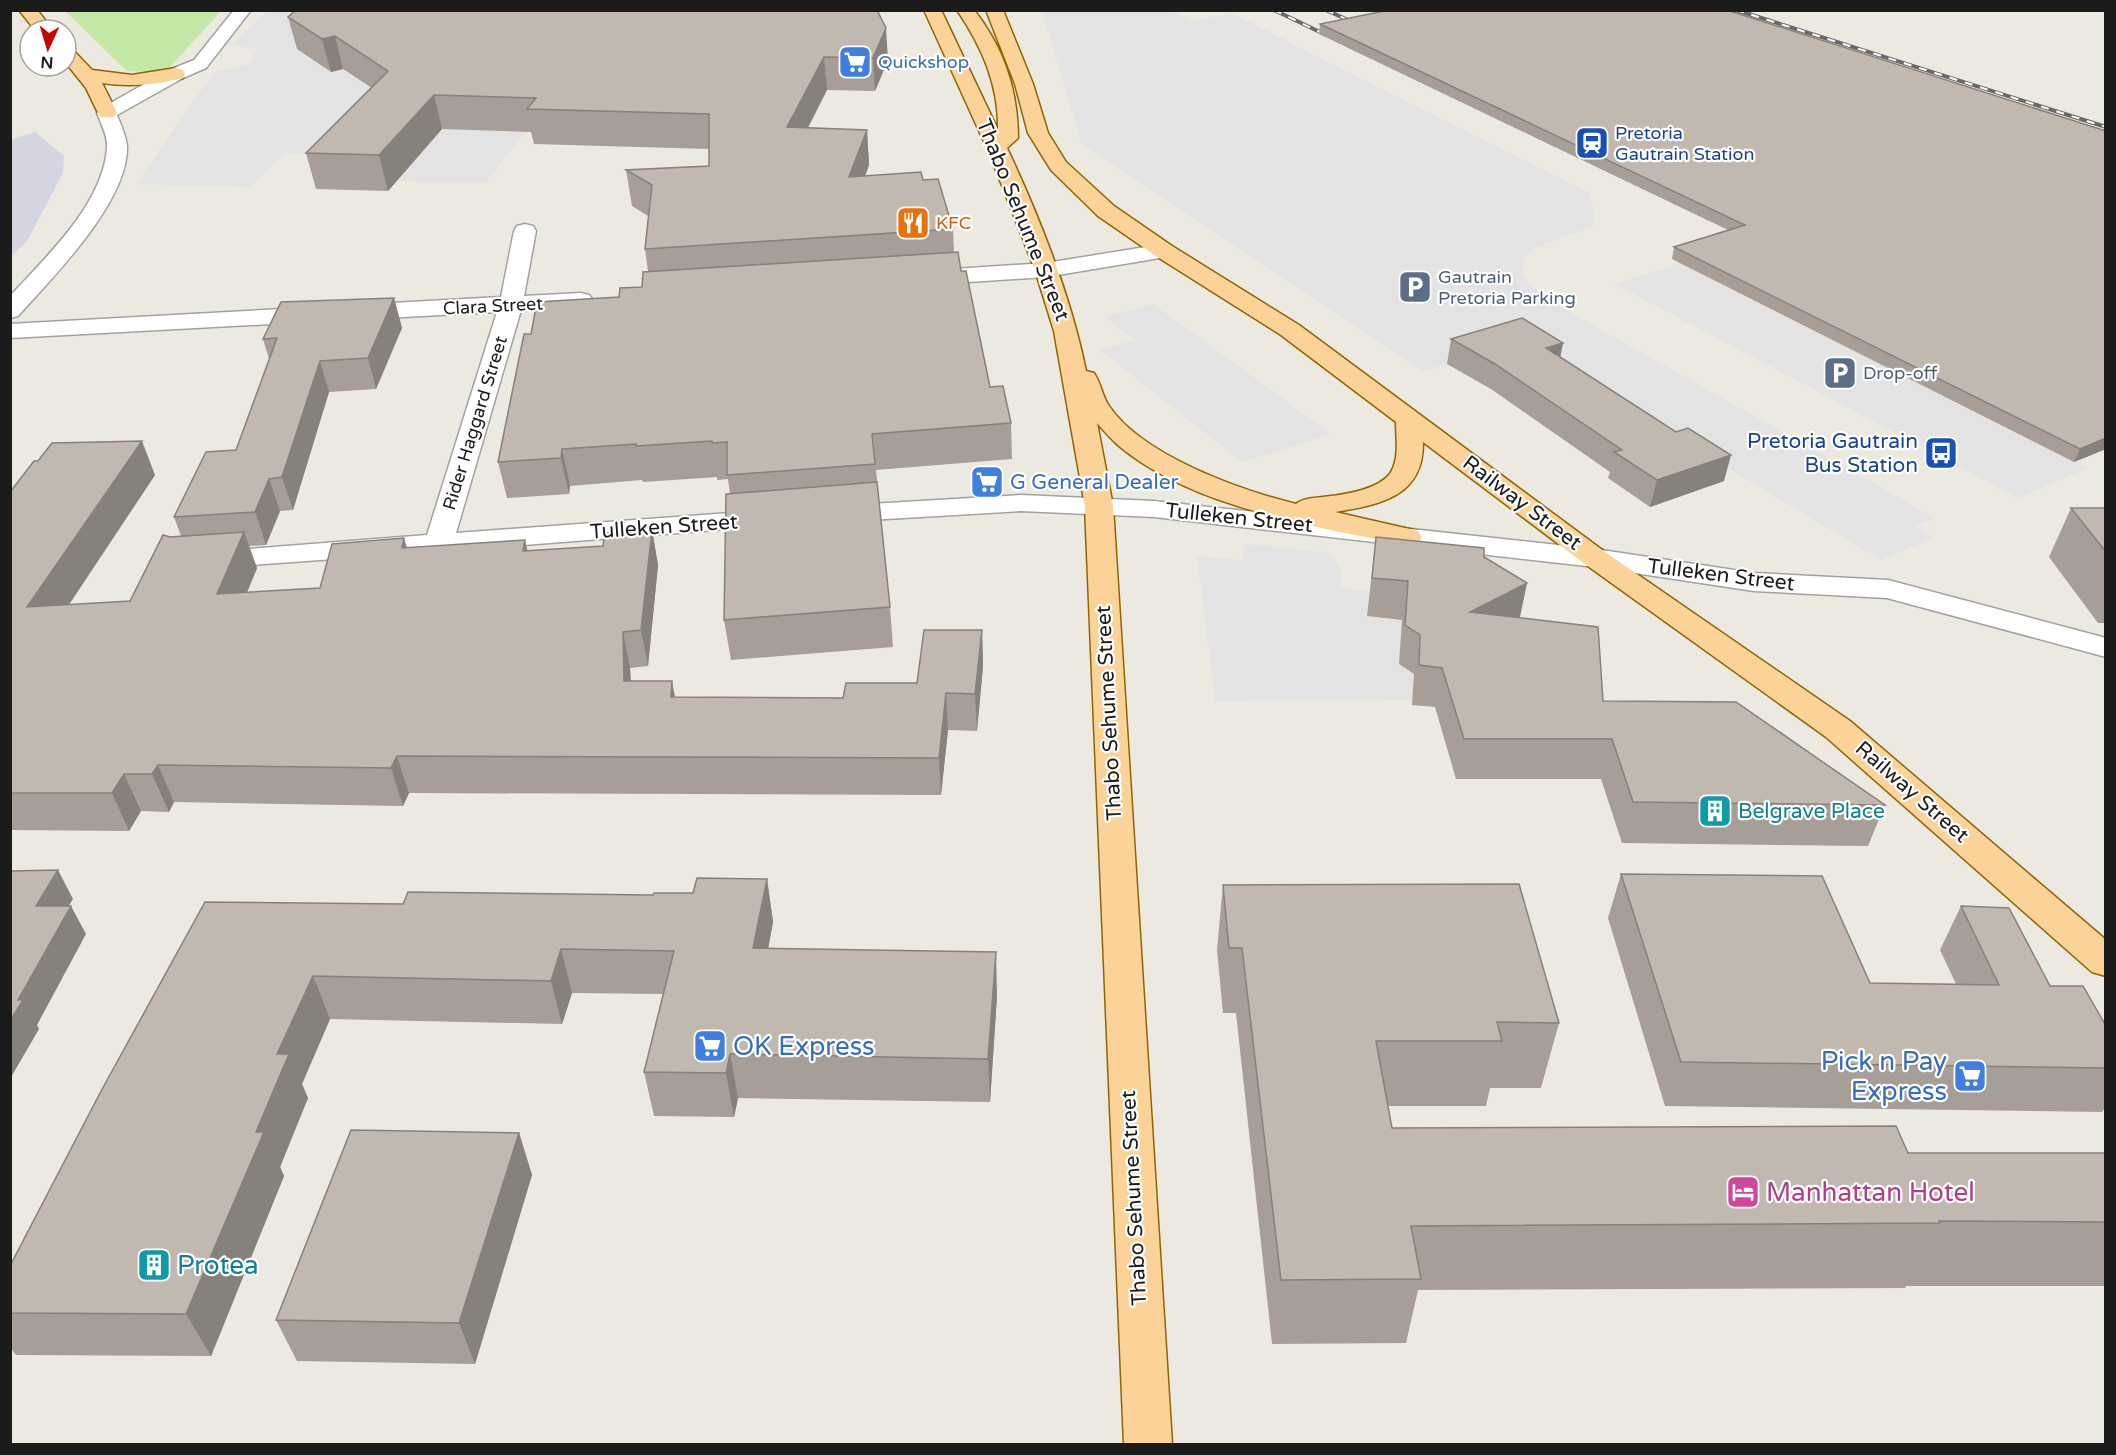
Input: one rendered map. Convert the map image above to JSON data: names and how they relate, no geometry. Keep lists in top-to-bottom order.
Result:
{
  "streets": {
    "main road": ["Thabo Sehume Street", "Railway Street"],
    "street": ["Clara Street", "Rider Haggard Street", "Tulleken Street"]
  },
  "crossings": [
    ["Thabo Sehume Street", "Tulleken Street"],
    ["Clara Street", "Rider Haggard Street"],
    ["Rider Haggard Street", "Tulleken Street"],
    ["Railway Street", "Tulleken Street"]
  ],
  "places": {
    "supermarket": [
      "Quickshop",
      "G General Dealer",
      "OK Express",
      "Pick n Pay Express"
    ],
    "station": ["Pretoria Gautrain Station"],
    "restaurant": ["KFC"],
    "parking": ["Gautrain Pretoria Parking", "Drop-off"],
    "bus stop": ["Pretoria Gautrain Bus Station"],
    "building": ["Belgrave Place", "Protea"],
    "hotel": ["Manhattan Hotel"]
  },
  "north": "bottom"
}
